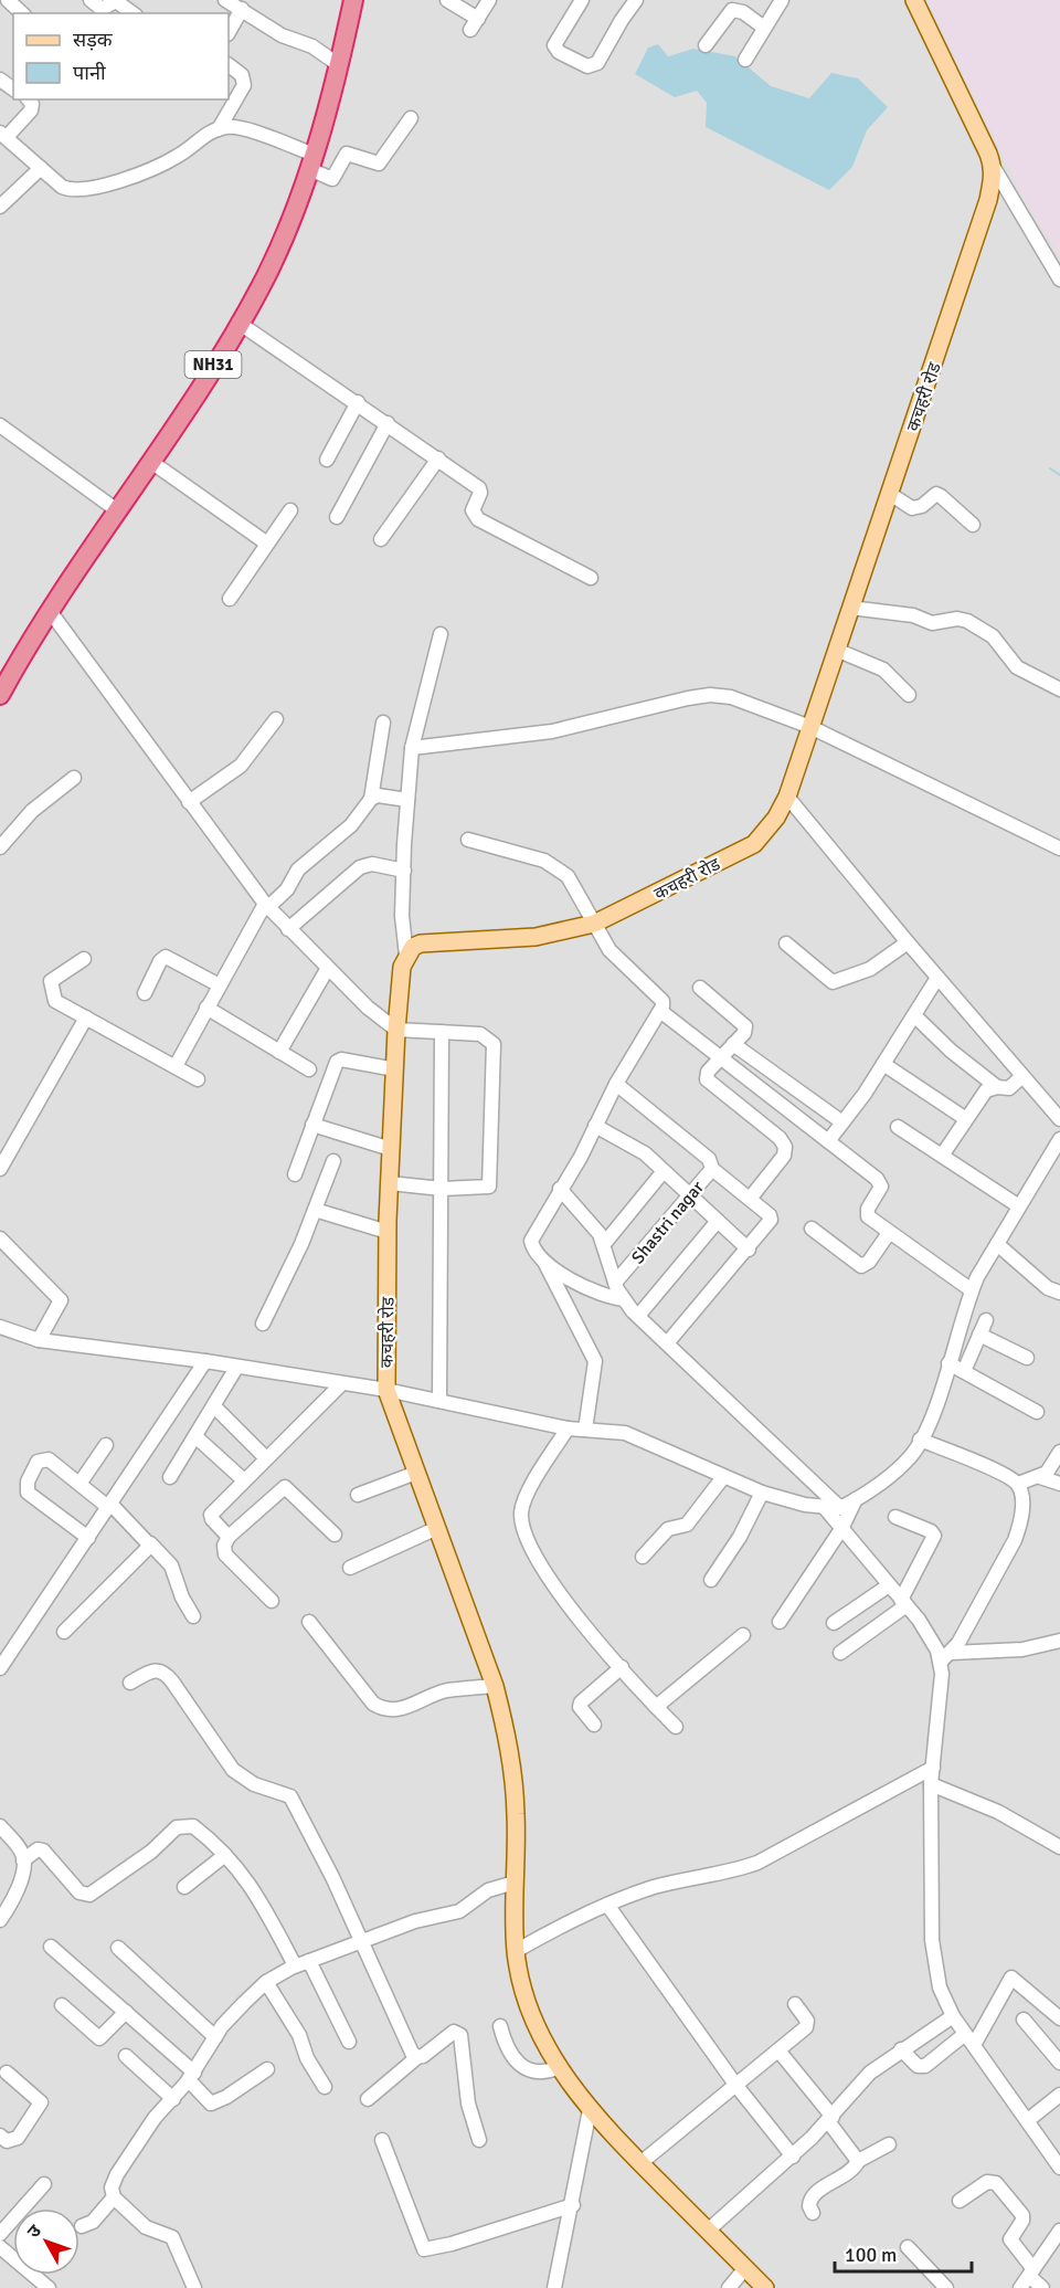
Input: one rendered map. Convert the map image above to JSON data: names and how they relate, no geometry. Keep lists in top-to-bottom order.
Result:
{
  "streets": {
    "highway": ["NH31"],
    "main road": ["कचहरी रोड"],
    "street": ["Shastri nagar"]
  },
  "legend": ["सड़क", "पानी"],
  "scale_bar": "100 m",
  "north": "top left"
}
